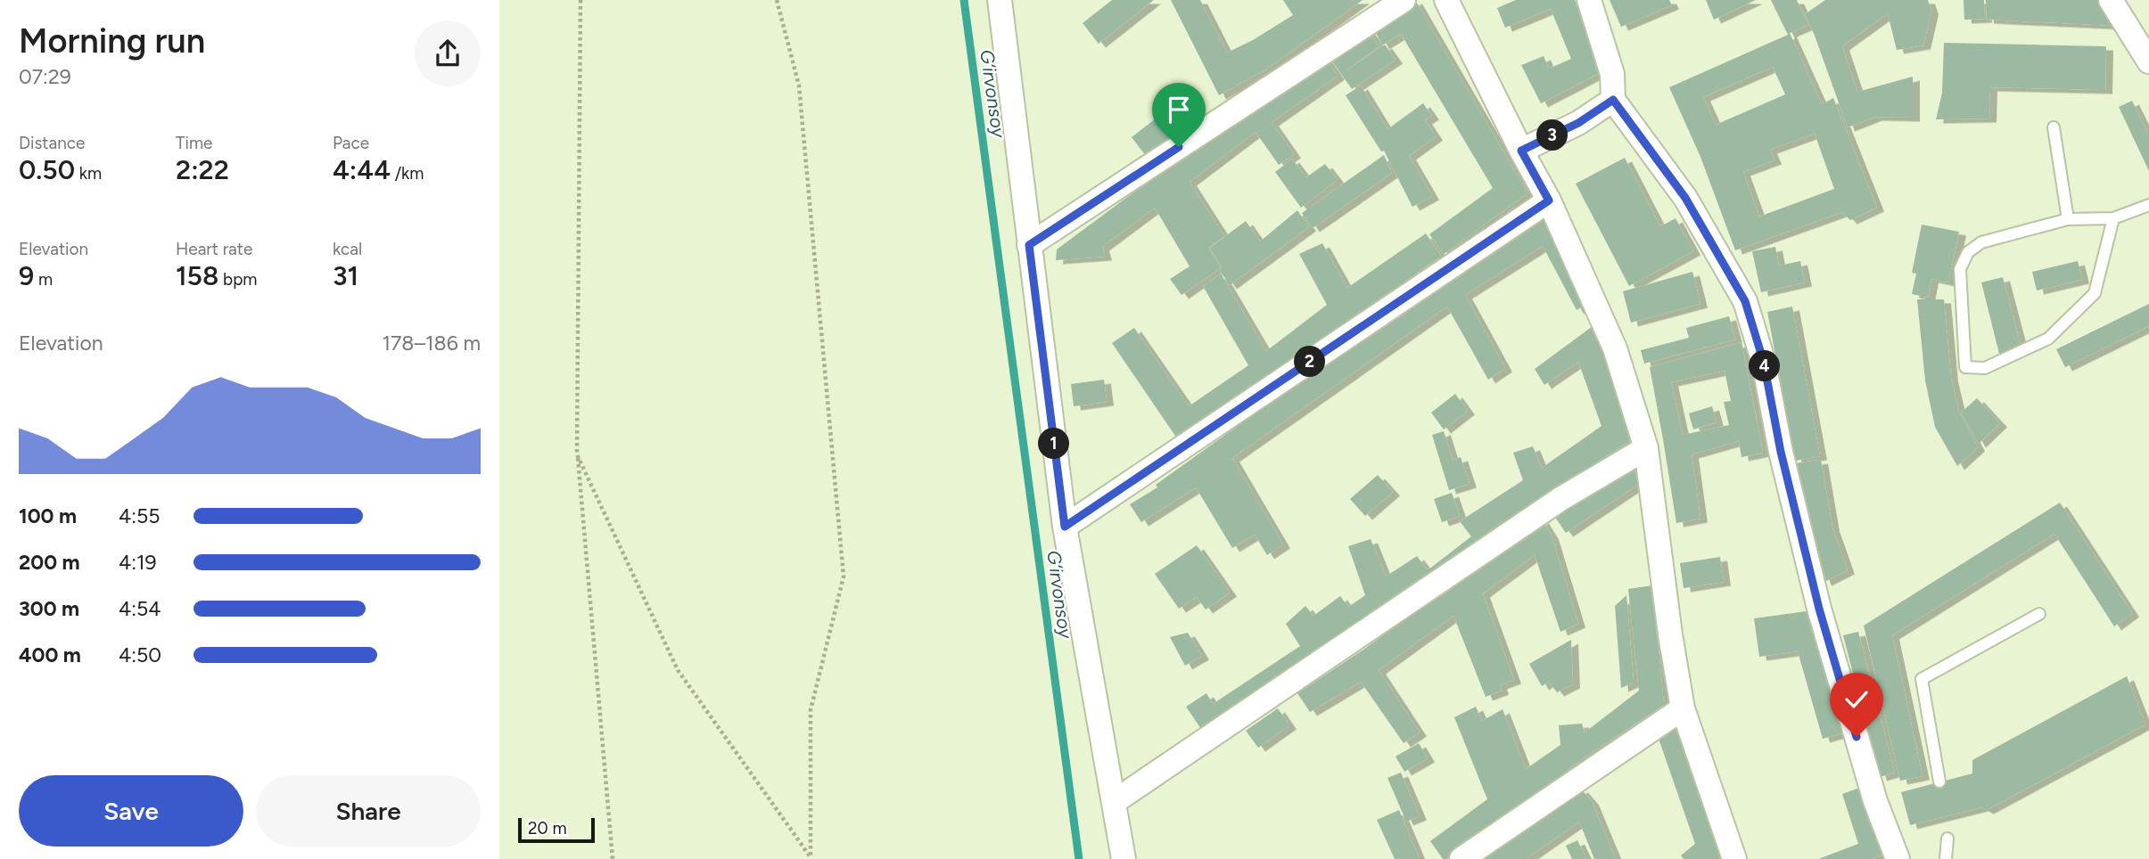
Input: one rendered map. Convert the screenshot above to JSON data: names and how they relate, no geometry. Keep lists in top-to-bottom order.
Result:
{
  "water": ["G‘irvonsoy"],
  "scale_bar": "20 m",
  "page": {
    "heading": ["Morning run", "07:29"],
    "stats": [
      ["Distance", "0.50 km"],
      ["Time", "2:22"],
      ["Pace", "4:44 /km"],
      ["Elevation", "9 m"],
      ["Heart rate", "158 bpm"],
      ["kcal", "31"]
    ],
    "pins": [
      "3",
      "2",
      "4",
      "1"
    ],
    "chart": ["Elevation", "178–186 m"],
    "list": [
      {
        "name": "100 m",
        "note": "4:55"
      },
      {
        "name": "200 m",
        "note": "4:19"
      },
      {
        "name": "300 m",
        "note": "4:54"
      },
      {
        "name": "400 m",
        "note": "4:50"
      }
    ],
    "buttons": ["Save", "Share"],
    "scale": "20 m"
  }
}
